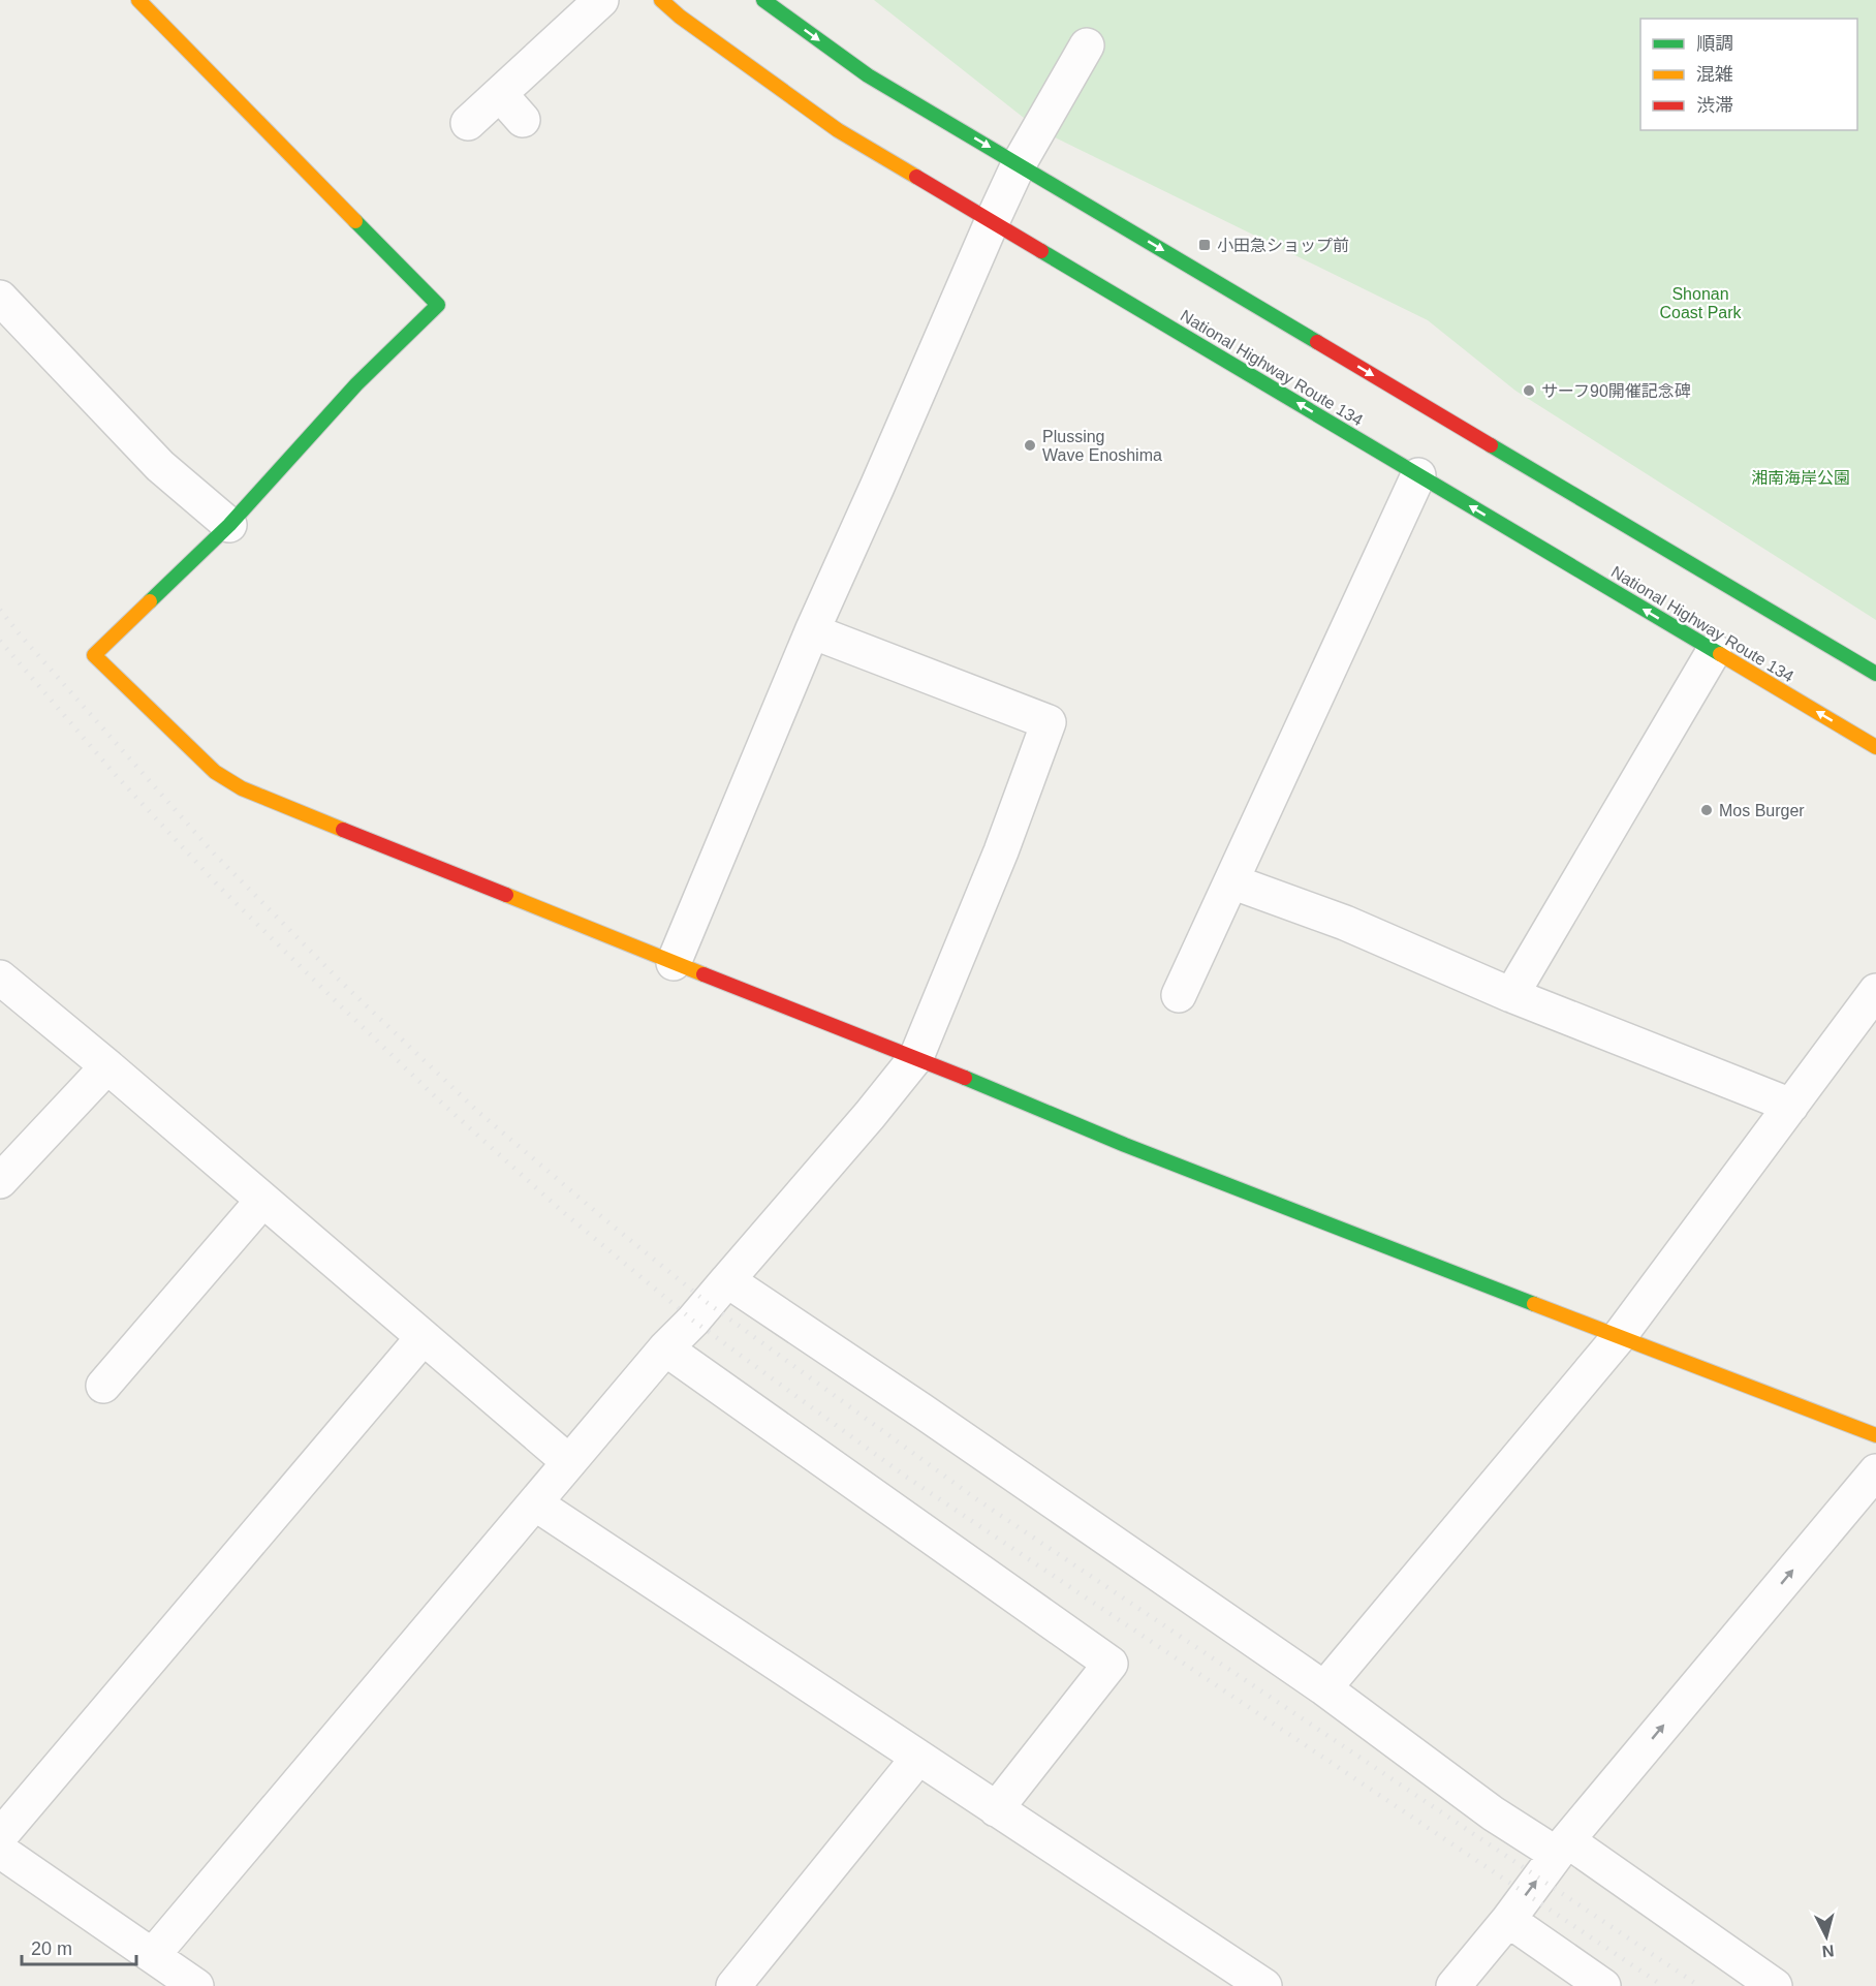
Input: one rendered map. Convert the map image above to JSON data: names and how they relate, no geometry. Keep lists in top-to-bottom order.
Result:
{
  "streets": {
    "main road": ["National Highway Route 134"]
  },
  "parks": ["Shonan Coast Park", "湘南海岸公園"],
  "places": {
    "transit": ["小田急ショップ前"],
    "other": ["サーフ90開催記念碑", "Plussing Wave Enoshima", "Mos Burger"]
  },
  "legend": ["順調", "混雑", "渋滞"],
  "scale_bar": "20 m",
  "north": "bottom"
}
